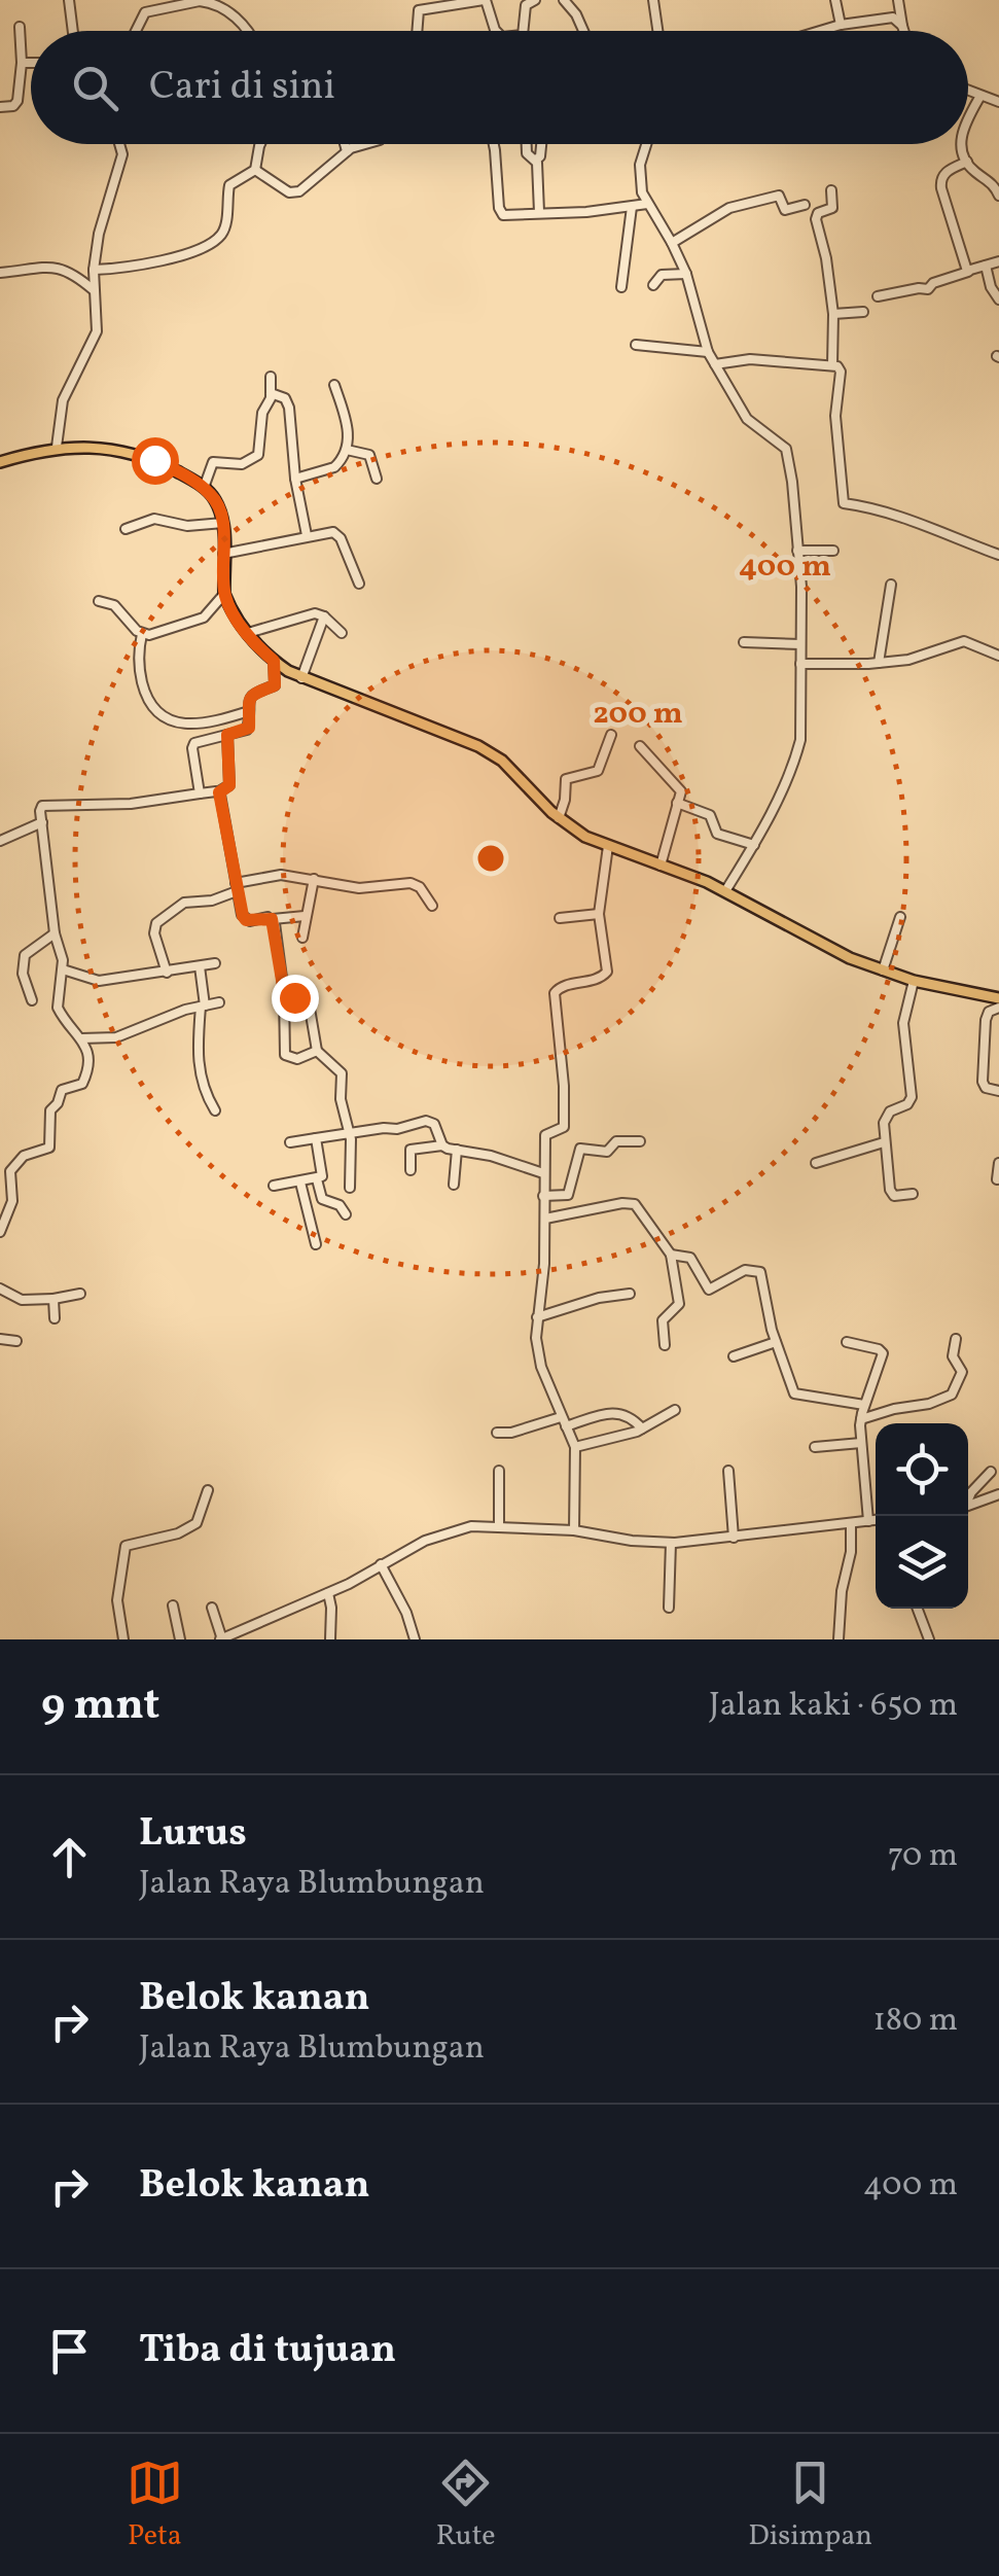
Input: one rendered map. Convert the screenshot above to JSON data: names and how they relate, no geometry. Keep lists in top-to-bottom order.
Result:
{
  "page": {
    "search": "Cari di sini",
    "heading": ["9 mnt", "Jalan kaki · 650 m"],
    "list": [
      ["Lurus", "Jalan Raya Blumbungan", "70 m"],
      ["Belok kanan", "Jalan Raya Blumbungan", "180 m"],
      ["Belok kanan", "400 m"],
      "Tiba di tujuan"
    ],
    "nav": ["Peta", "Rute", "Disimpan"]
  },
  "rings": ["400 m", "200 m"]
}
